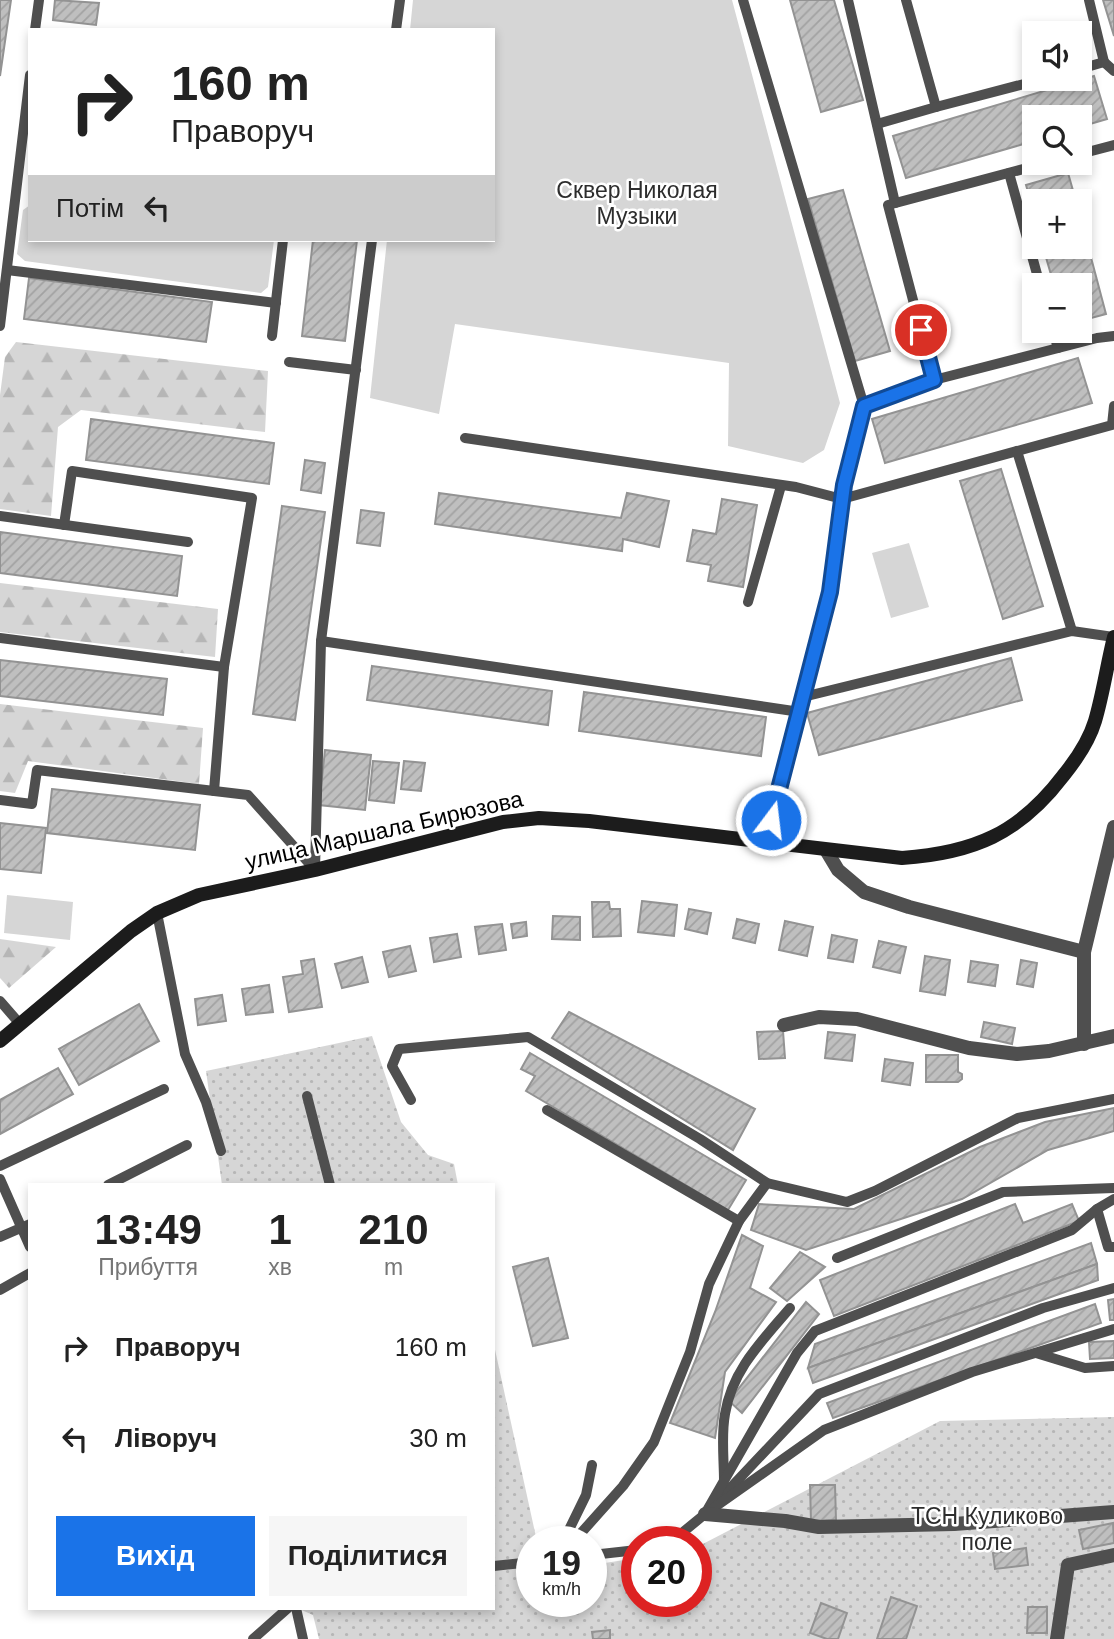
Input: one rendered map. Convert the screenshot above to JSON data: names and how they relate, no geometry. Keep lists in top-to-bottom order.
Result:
{
  "streets": {
    "main road": ["улица Маршала Бирюзова"]
  },
  "parks": ["Сквер Николая Музыки", "ТСН Куликово поле"],
  "page": {
    "map_buttons": ["+", "−"],
    "turn": ["160 m", "Праворуч"],
    "then": "Потім",
    "eta": [
      "13:49",
      "Прибуття",
      "1",
      "хв",
      "210",
      "m"
    ],
    "list": [
      {
        "name": "Праворуч",
        "value": "160 m"
      },
      {
        "name": "Ліворуч",
        "value": "30 m"
      }
    ],
    "buttons": ["Вихід", "Поділитися"],
    "speed": "19 km/h",
    "limit": "20"
  }
}
